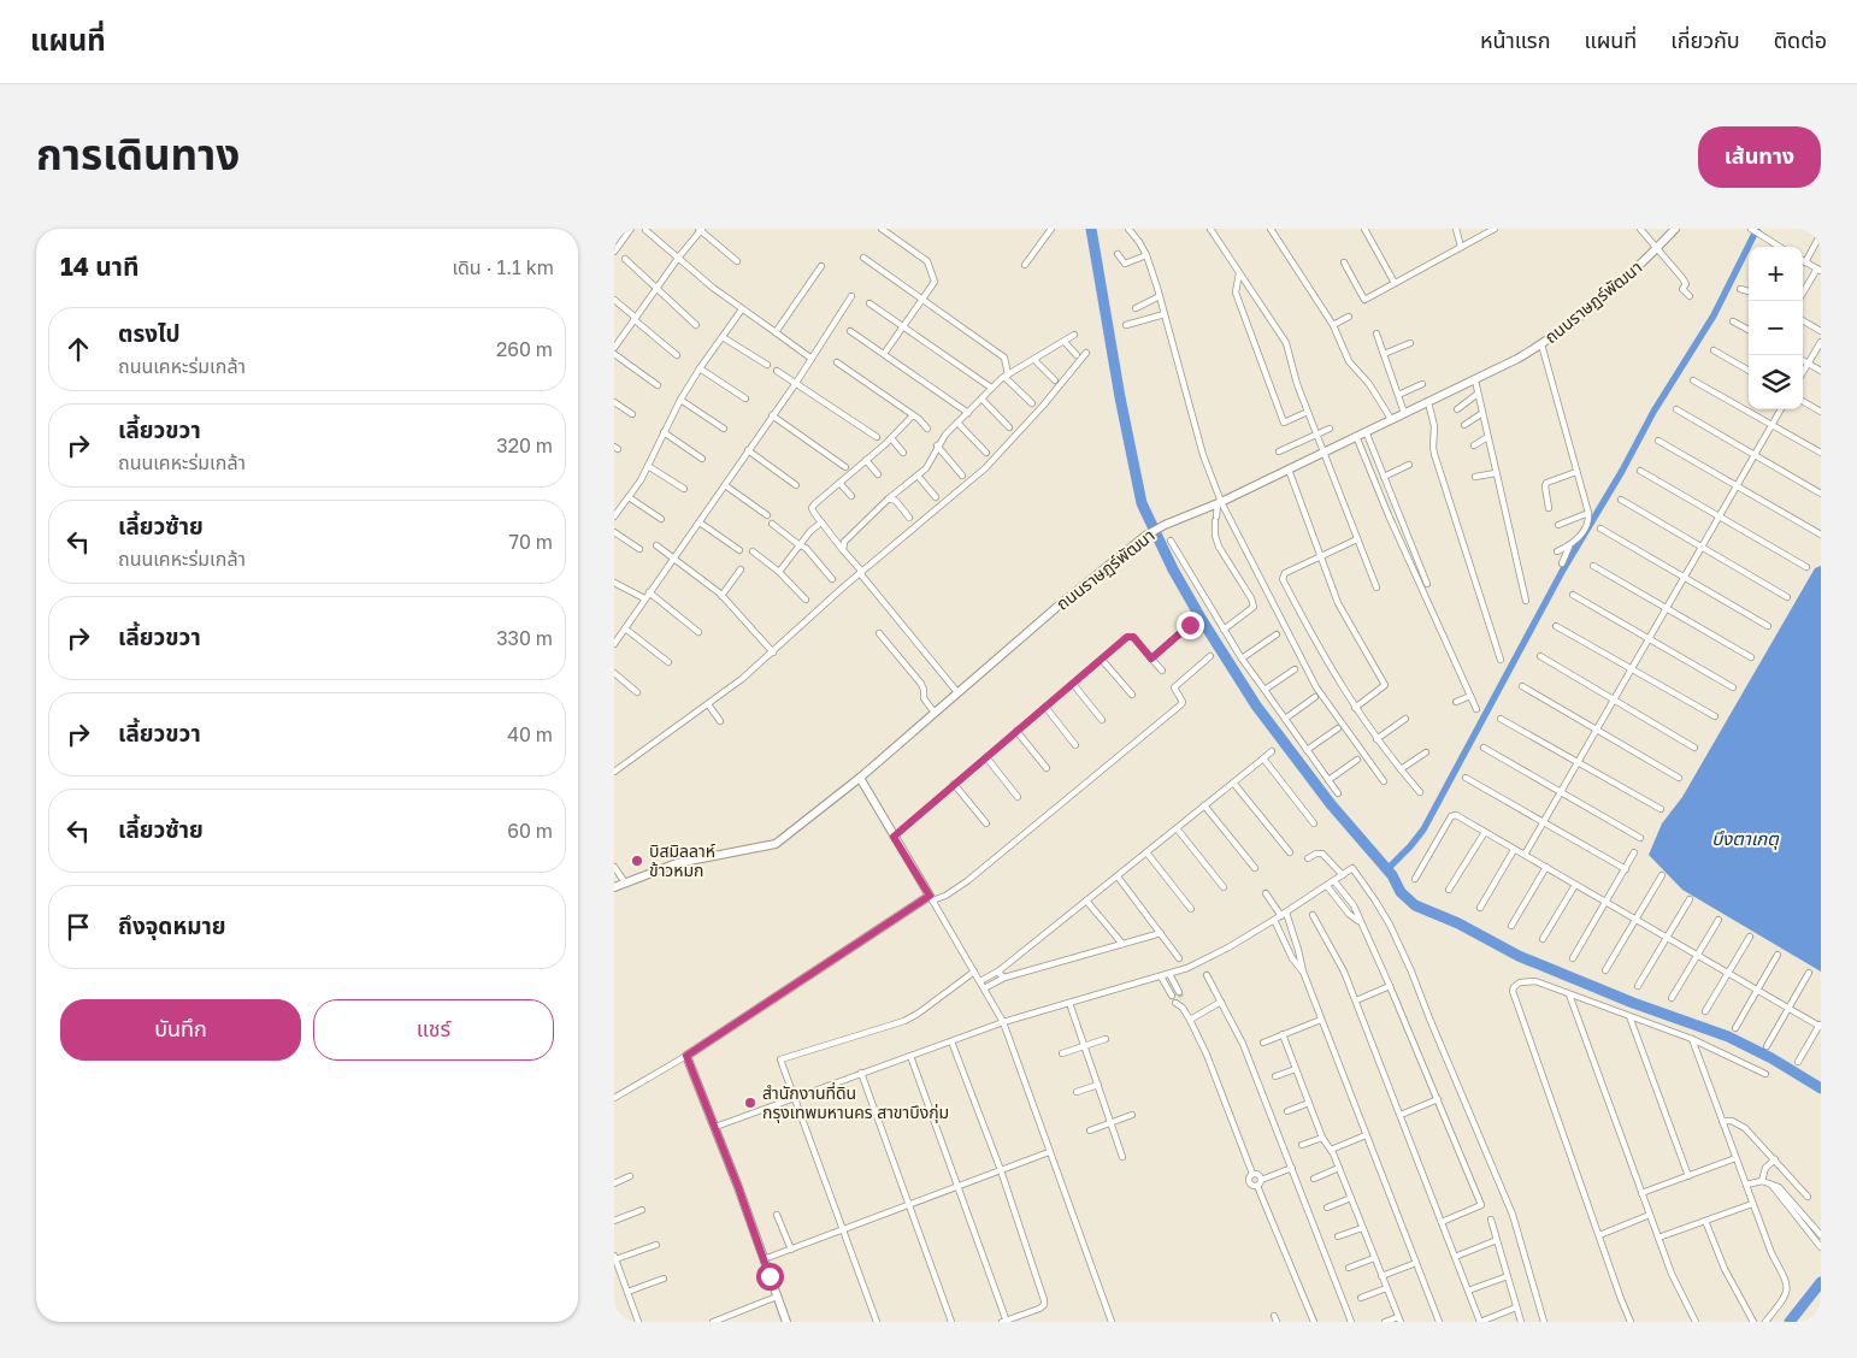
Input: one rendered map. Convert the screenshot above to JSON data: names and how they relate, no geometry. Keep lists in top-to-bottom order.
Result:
{
  "streets": {
    "street": ["ถนนราษฏร์พัฒนา"]
  },
  "water": ["บึงตาเกตุ"],
  "places": ["บิสมิลลาห์ ข้าวหมก", "สำนักงานที่ดิน กรุงเทพมหานคร สาขาบึงกุ่ม"],
  "page": {
    "header": "แผนที่",
    "nav": [
      "หน้าแรก",
      "แผนที่",
      "เกี่ยวกับ",
      "ติดต่อ"
    ],
    "title": "การเดินทาง",
    "buttons": [
      "เส้นทาง",
      ["บันทึก", "แชร์"]
    ],
    "heading": ["14 นาที", "เดิน · 1.1 km"],
    "map_buttons": ["+", "−"],
    "list": [
      ["ตรงไป", "ถนนเคหะร่มเกล้า", "260 m"],
      ["เลี้ยวขวา", "ถนนเคหะร่มเกล้า", "320 m"],
      ["เลี้ยวซ้าย", "ถนนเคหะร่มเกล้า", "70 m"],
      ["เลี้ยวขวา", "330 m"],
      ["เลี้ยวขวา", "40 m"],
      ["เลี้ยวซ้าย", "60 m"],
      "ถึงจุดหมาย"
    ]
  }
}
